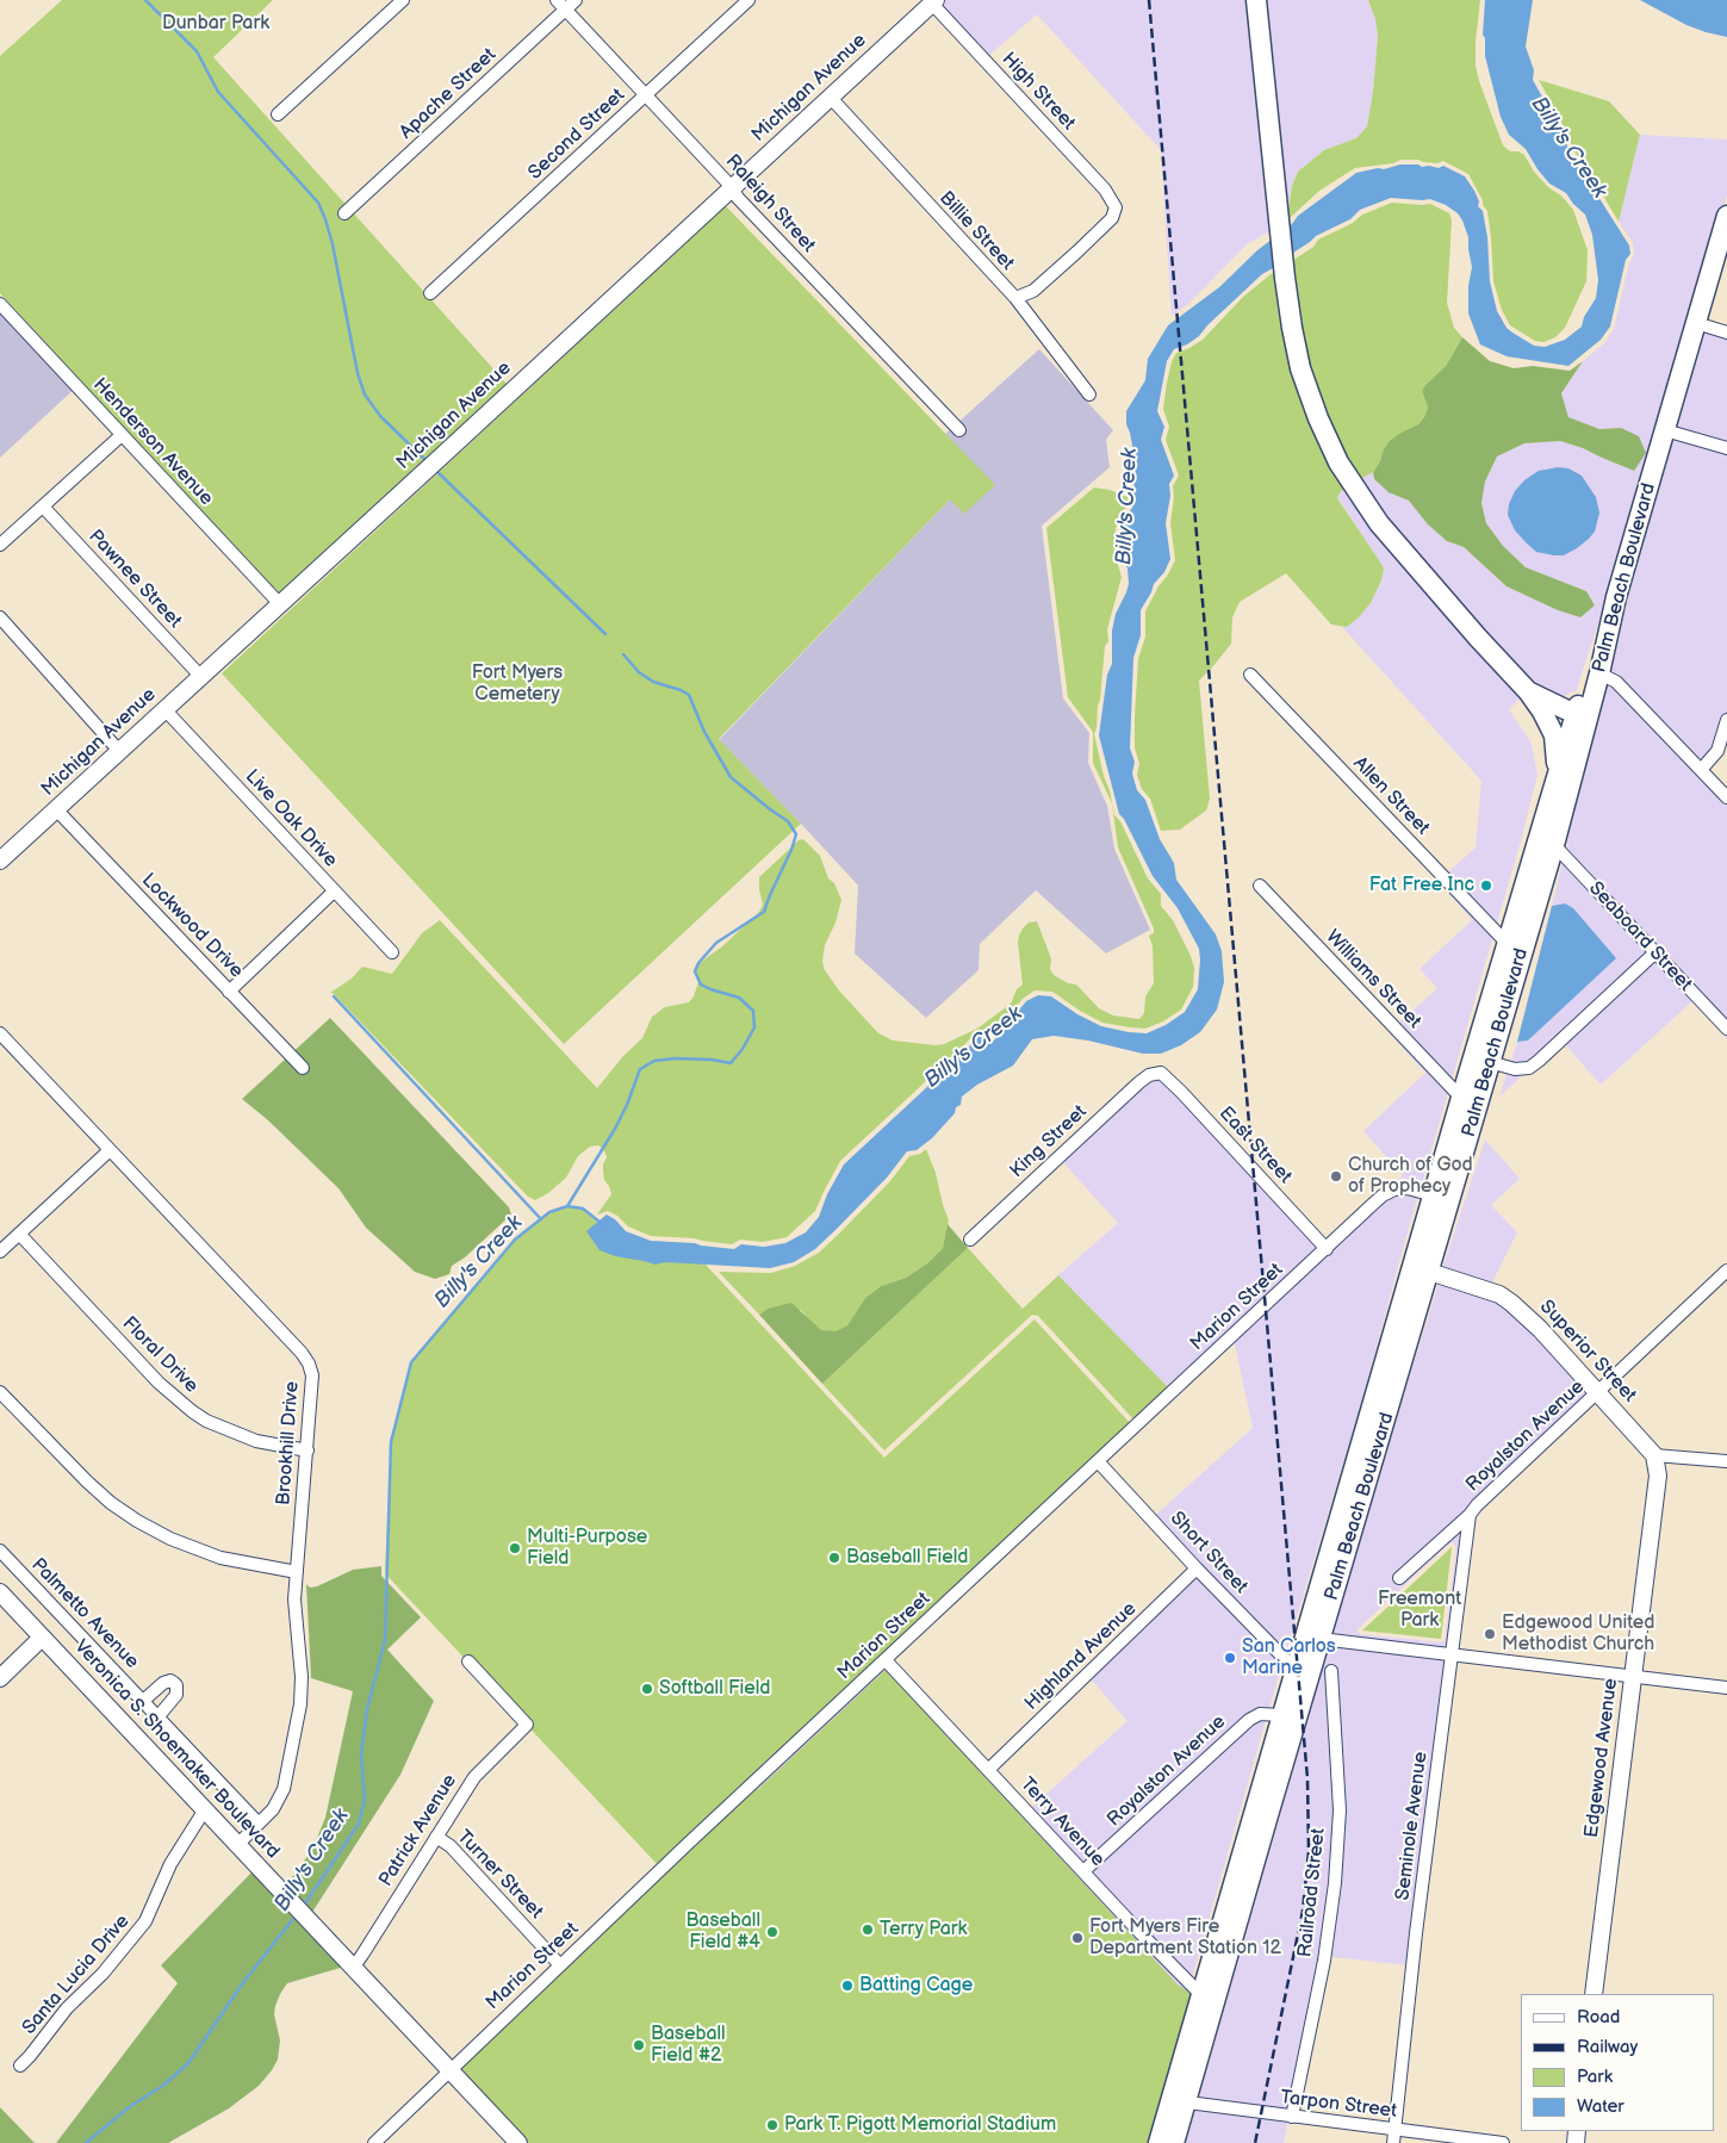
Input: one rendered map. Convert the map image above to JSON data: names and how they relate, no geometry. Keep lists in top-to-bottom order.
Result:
{
  "streets": {
    "main road": ["Palm Beach Boulevard"],
    "street": [
      "Michigan Avenue",
      "High Street",
      "Apache Street",
      "Second Street",
      "Raleigh Street",
      "Billie Street",
      "Henderson Avenue",
      "Pawnee Street",
      "Allen Street",
      "Live Oak Drive",
      "Lockwood Drive",
      "Seaboard Street",
      "Williams Street",
      "King Street",
      "East Street",
      "Marion Street",
      "Superior Street",
      "Floral Drive",
      "Royalston Avenue",
      "Brookhill Drive",
      "Short Street",
      "Palmetto Avenue",
      "Highland Avenue",
      "Veronica S. Shoemaker Boulevard",
      "Edgewood Avenue",
      "Terry Avenue",
      "Seminole Avenue",
      "Patrick Avenue",
      "Turner Street",
      "Railroad Street",
      "Santa Lucia Drive",
      "Tarpon Street"
    ]
  },
  "crossings": [
    ["Michigan Avenue", "High Street"],
    ["Michigan Avenue", "Raleigh Street"],
    ["Michigan Avenue", "Billie Street"],
    ["Michigan Avenue", "Henderson Avenue"],
    ["Michigan Avenue", "Pawnee Street"],
    ["Michigan Avenue", "Live Oak Drive"],
    ["Michigan Avenue", "Lockwood Drive"],
    ["High Street", "Billie Street"],
    ["Apache Street", "Raleigh Street"],
    ["Second Street", "Raleigh Street"],
    ["Palm Beach Boulevard", "Allen Street"],
    ["Palm Beach Boulevard", "Seaboard Street"],
    ["Palm Beach Boulevard", "Williams Street"],
    ["Palm Beach Boulevard", "Marion Street"],
    ["Palm Beach Boulevard", "Superior Street"],
    ["Palm Beach Boulevard", "Royalston Avenue"],
    ["Palm Beach Boulevard", "Short Street"],
    ["Palm Beach Boulevard", "Terry Avenue"],
    ["Palm Beach Boulevard", "Tarpon Street"],
    ["King Street", "East Street"],
    ["East Street", "Marion Street"],
    ["Marion Street", "Short Street"],
    ["Marion Street", "Veronica S. Shoemaker Boulevard"],
    ["Marion Street", "Terry Avenue"],
    ["Marion Street", "Turner Street"],
    ["Superior Street", "Royalston Avenue"],
    ["Superior Street", "Edgewood Avenue"],
    ["Floral Drive", "Brookhill Drive"],
    ["Royalston Avenue", "Terry Avenue"],
    ["Royalston Avenue", "Seminole Avenue"],
    ["Brookhill Drive", "Palmetto Avenue"],
    ["Short Street", "Highland Avenue"],
    ["Highland Avenue", "Terry Avenue"],
    ["Veronica S. Shoemaker Boulevard", "Patrick Avenue"],
    ["Veronica S. Shoemaker Boulevard", "Santa Lucia Drive"],
    ["Seminole Avenue", "Tarpon Street"],
    ["Patrick Avenue", "Turner Street"],
    ["Railroad Street", "Tarpon Street"]
  ],
  "water": ["Billy's Creek"],
  "parks": ["Dunbar Park", "Fort Myers Cemetery", "Freemont Park"],
  "places": [
    "Fat Free Inc",
    "Church of God of Prophecy",
    "Multi-Purpose Field",
    "Baseball Field",
    "Edgewood United Methodist Church",
    "San Carlos Marine",
    "Softball Field",
    "Terry Park",
    "Baseball Field #4",
    "Fort Myers Fire Department Station 12",
    "Batting Cage",
    "Baseball Field #2",
    "Park T. Pigott Memorial Stadium"
  ],
  "legend": [
    "Road",
    "Railway",
    "Park",
    "Water"
  ]
}
